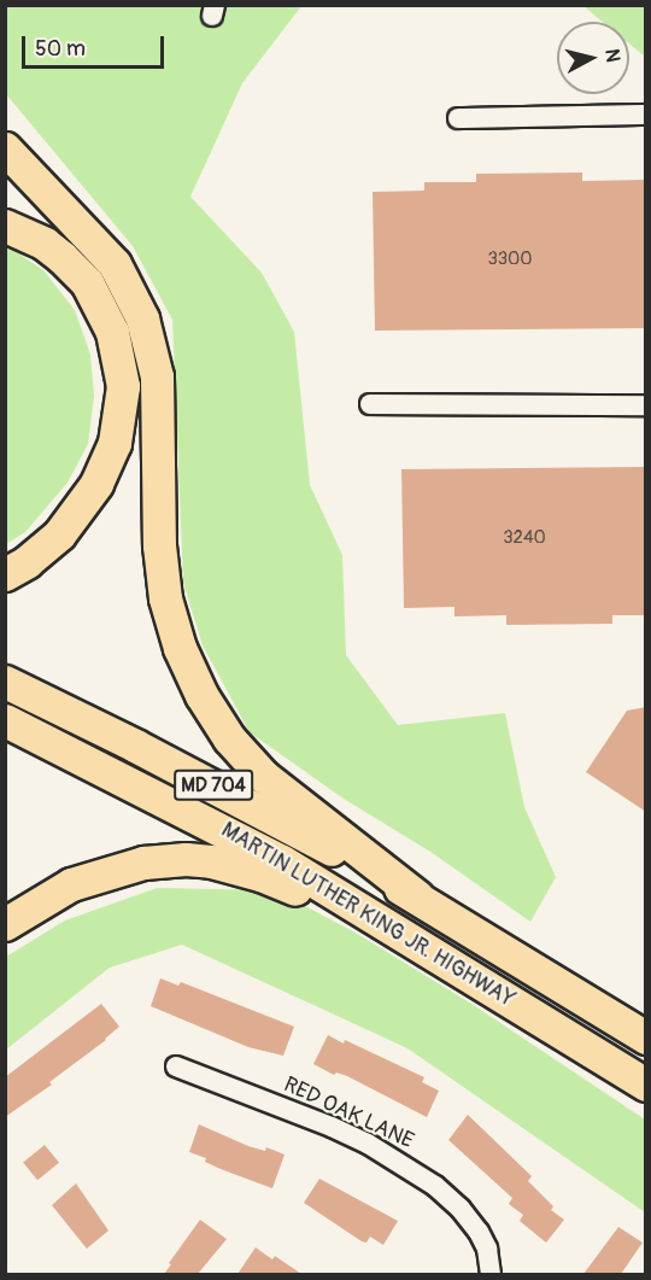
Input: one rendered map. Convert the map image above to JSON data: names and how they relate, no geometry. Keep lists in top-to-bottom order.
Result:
{
  "streets": {
    "main road": ["MD 704", "MARTIN LUTHER KING JR. HIGHWAY"],
    "street": ["RED OAK LANE"]
  },
  "house_numbers": ["3300", "3240"],
  "scale_bar": "50 m",
  "north": "right"
}
